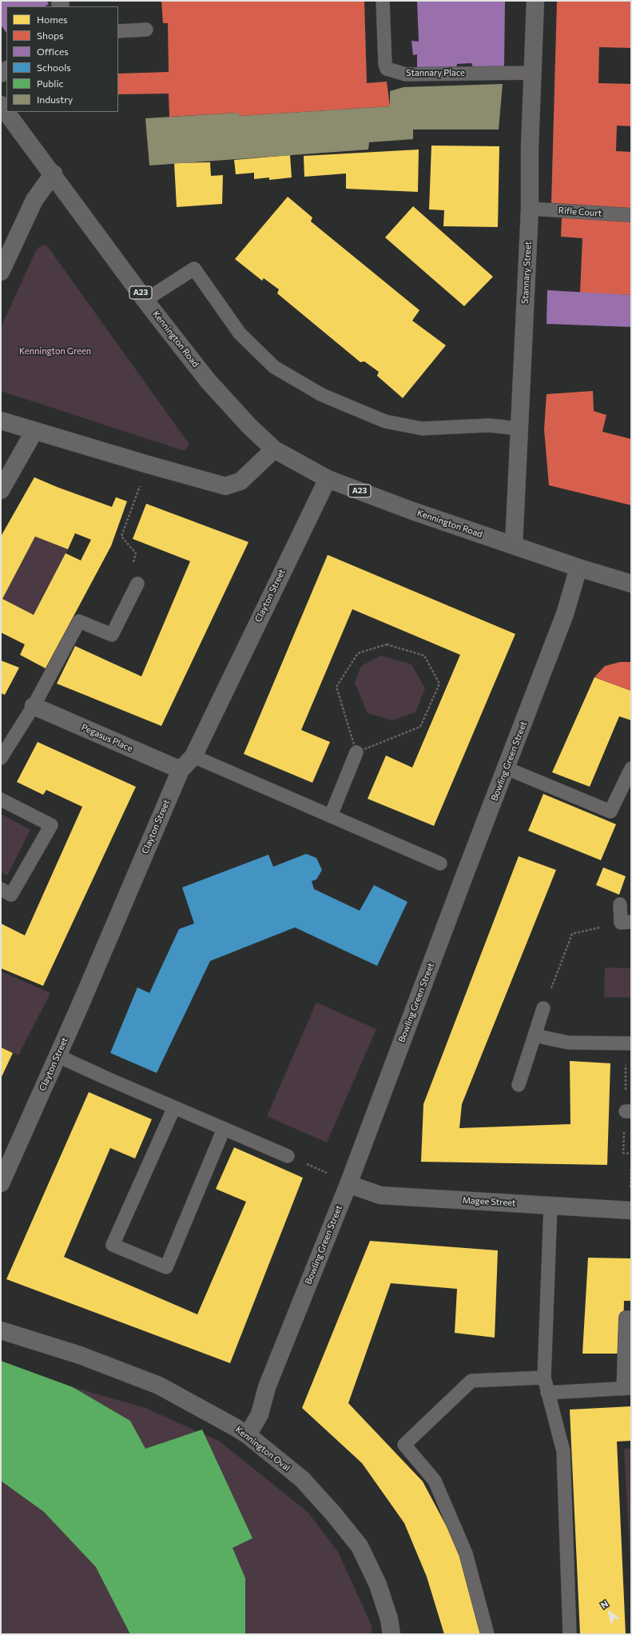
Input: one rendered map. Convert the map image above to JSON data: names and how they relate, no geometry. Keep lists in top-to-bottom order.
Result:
{
  "streets": {
    "highway": ["A23", "Kennington Road"],
    "street": [
      "Stannary Street",
      "Clayton Street",
      "Pegasus Place",
      "Bowling Green Street",
      "Magee Street",
      "Kennington Oval"
    ],
    "lane": ["Stannary Place", "Rifle Court"]
  },
  "crossings": [
    ["Stannary Place", "Stannary Street"],
    ["Rifle Court", "Stannary Street"],
    ["Stannary Street", "Kennington Road"],
    ["Kennington Road", "Clayton Street"],
    ["Kennington Road", "Bowling Green Street"],
    ["Clayton Street", "Pegasus Place"],
    ["Bowling Green Street", "Magee Street"],
    ["Bowling Green Street", "Kennington Oval"]
  ],
  "parks": ["Kennington Green"],
  "legend": [
    "Homes",
    "Shops",
    "Offices",
    "Schools",
    "Public",
    "Industry"
  ],
  "north": "top left"
}
